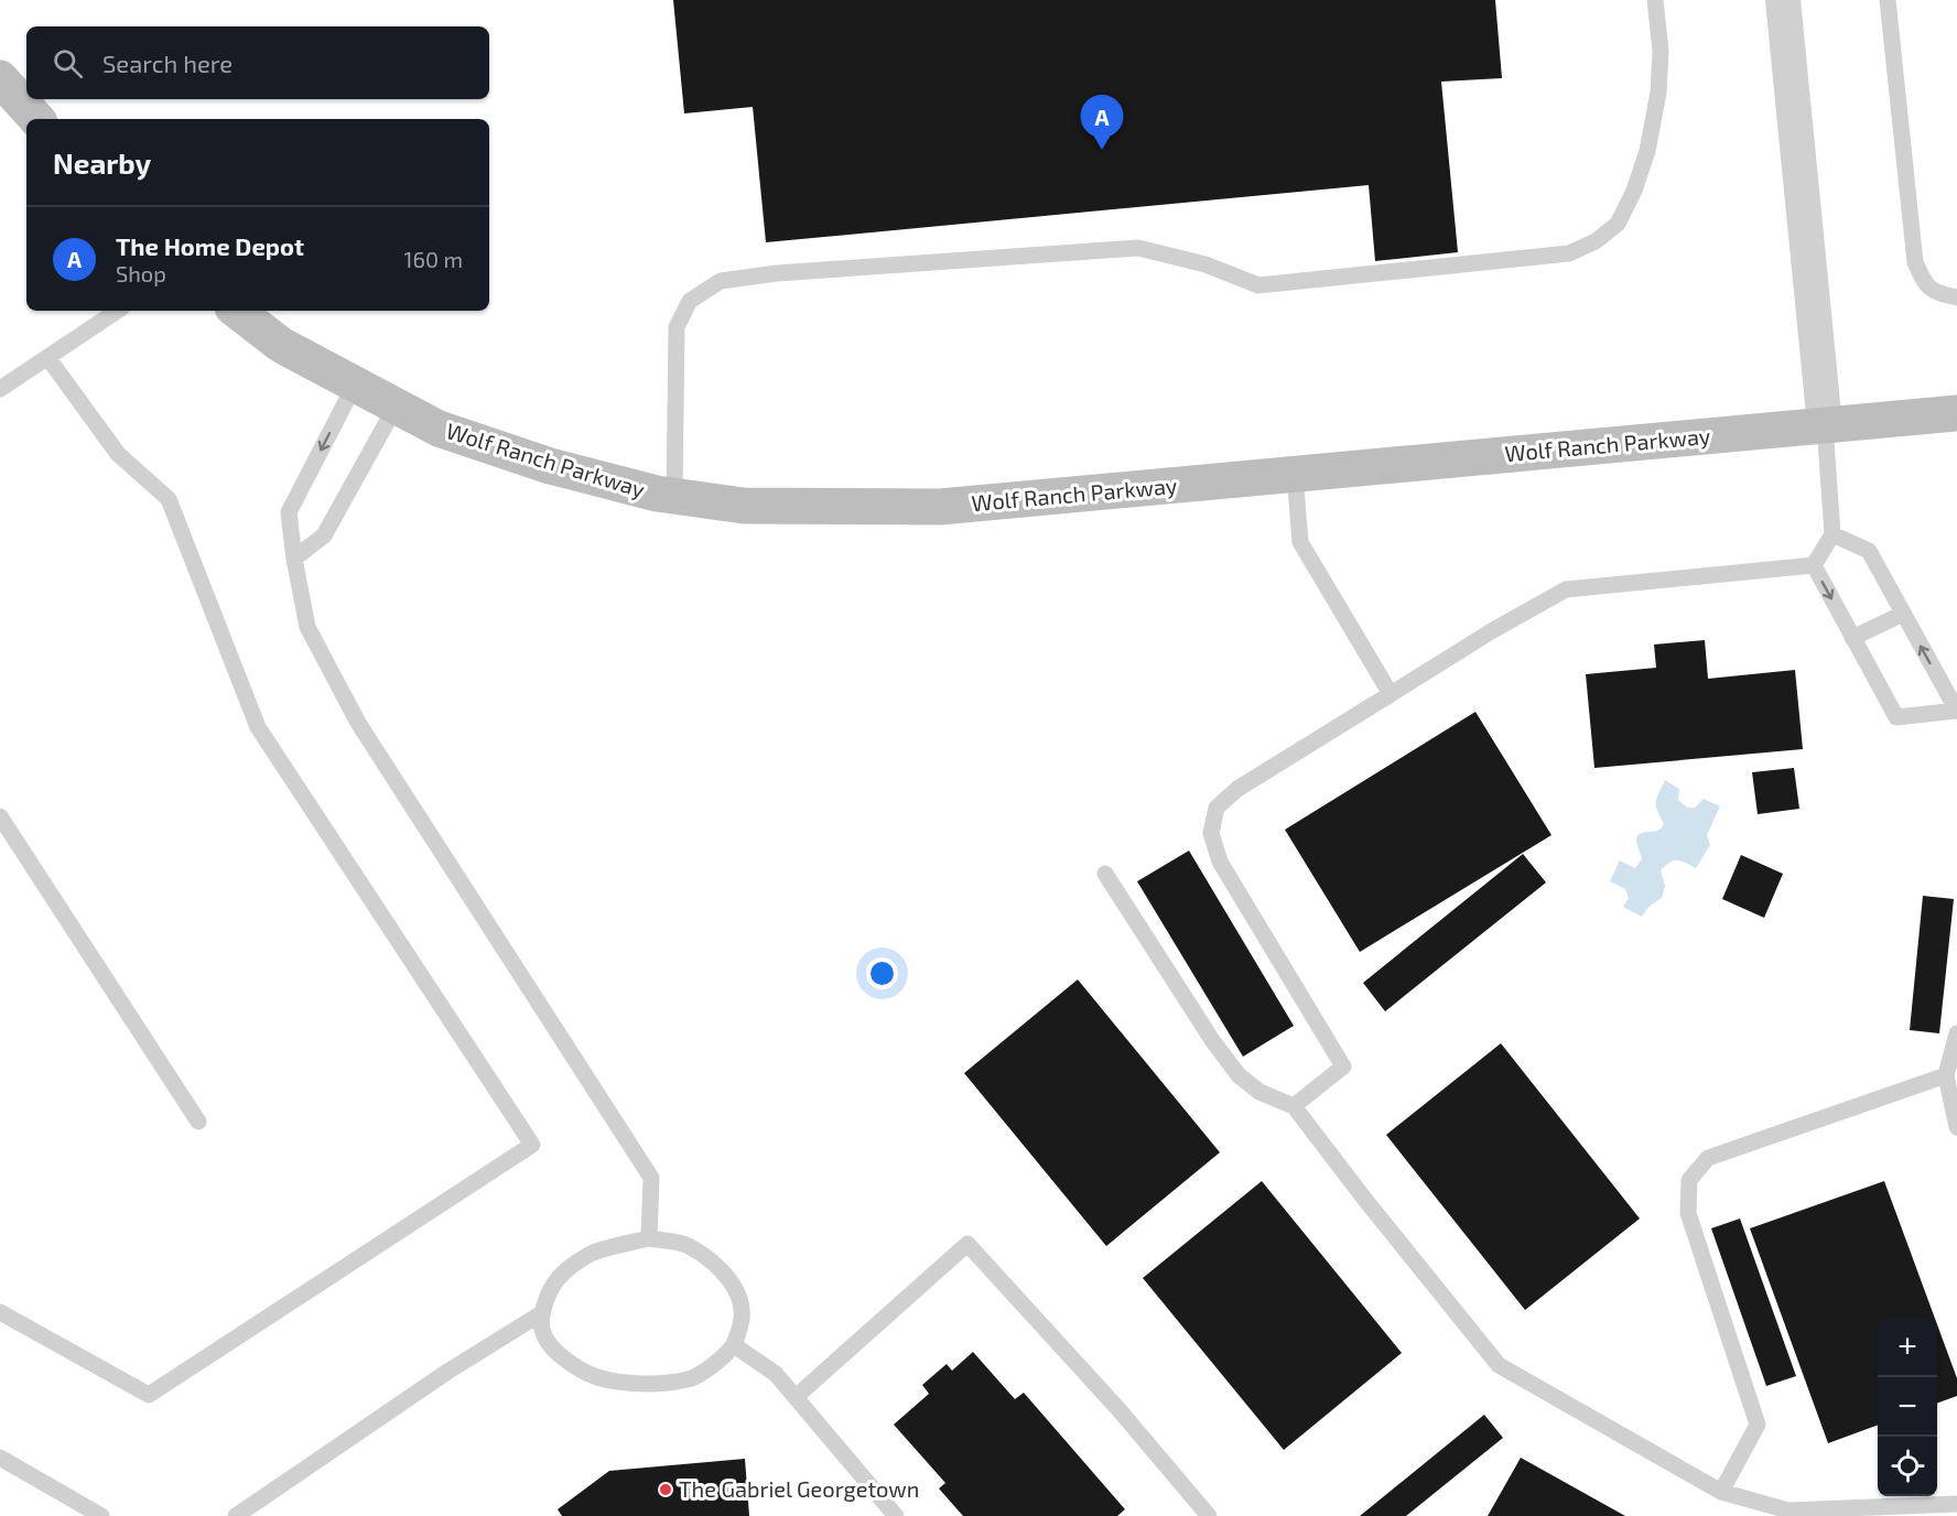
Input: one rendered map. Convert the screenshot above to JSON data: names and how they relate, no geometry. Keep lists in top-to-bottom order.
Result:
{
  "streets": {
    "street": ["Wolf Ranch Parkway"]
  },
  "places": ["The Gabriel Georgetown"],
  "page": {
    "search": "Search here",
    "pins": "A",
    "heading": "Nearby",
    "list": [
      {
        "mark": "A",
        "name": "The Home Depot",
        "note": "Shop",
        "value": "160 m"
      }
    ],
    "map_buttons": ["+", "−"]
  }
}
